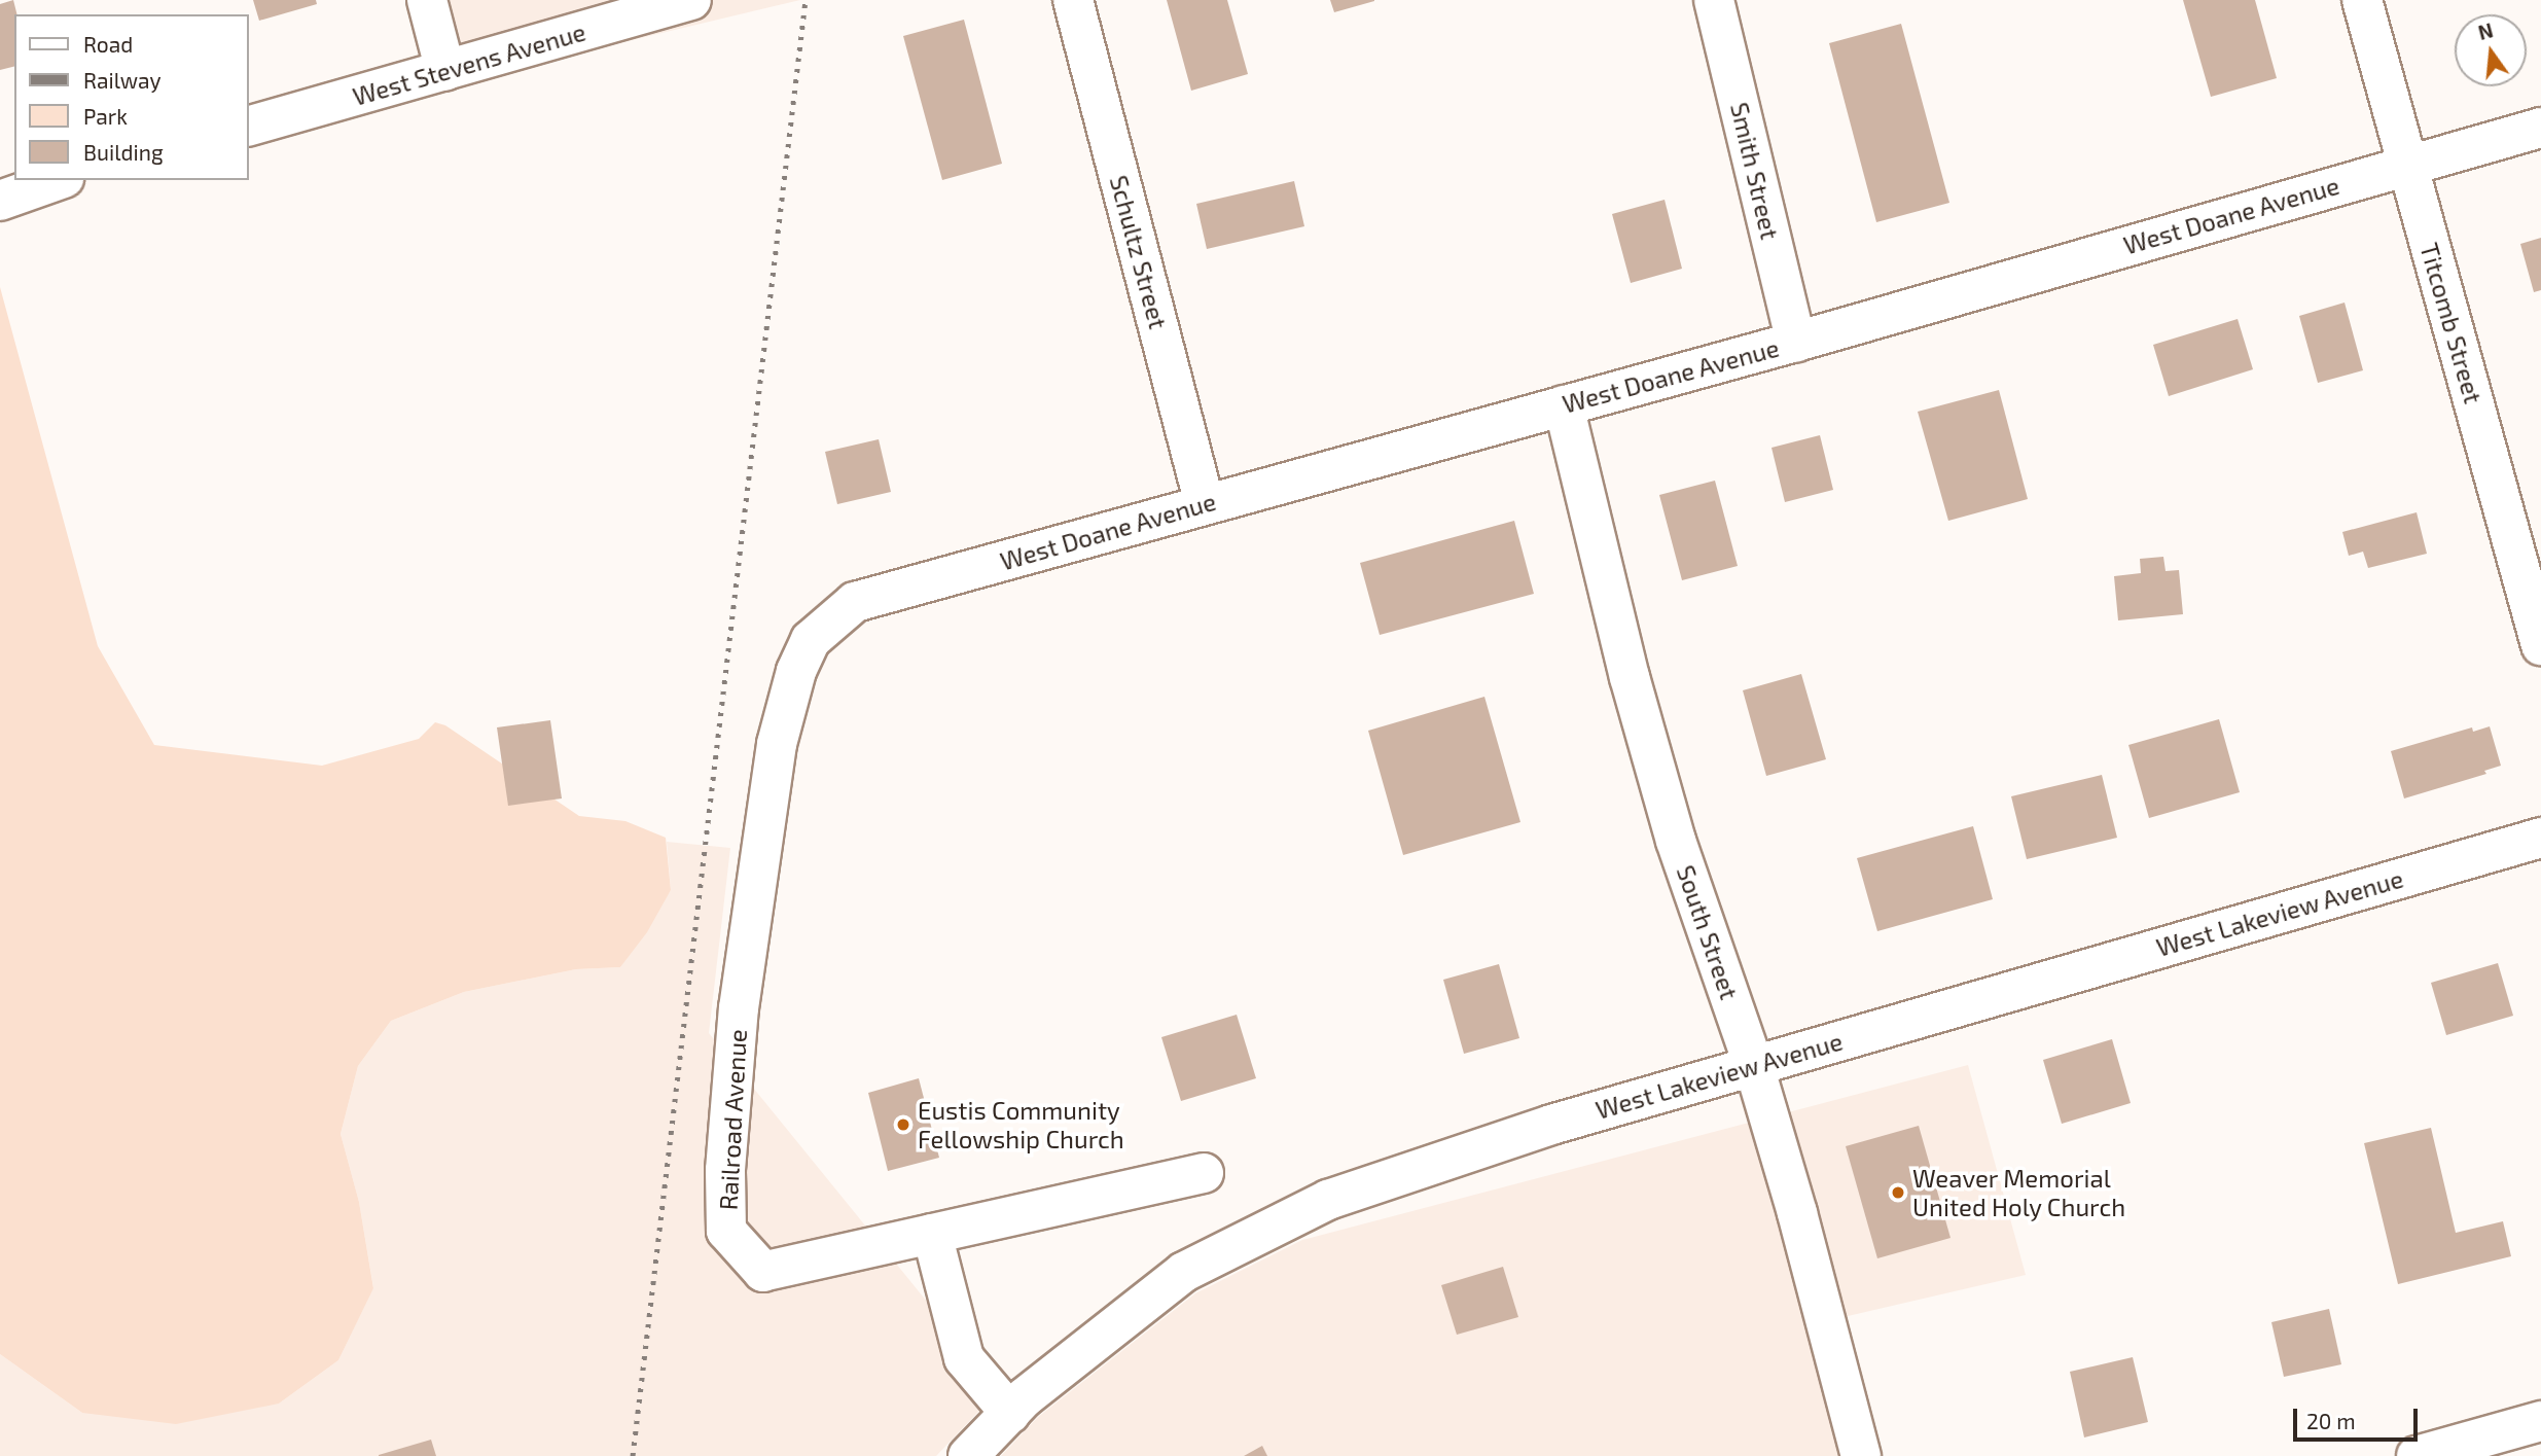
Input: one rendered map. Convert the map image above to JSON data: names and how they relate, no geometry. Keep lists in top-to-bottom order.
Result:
{
  "streets": {
    "street": [
      "West Stevens Avenue",
      "Smith Street",
      "West Doane Avenue",
      "Schultz Street",
      "Titcomb Street",
      "West Lakeview Avenue",
      "South Street",
      "Railroad Avenue"
    ]
  },
  "crossings": [
    ["Smith Street", "West Doane Avenue"],
    ["West Doane Avenue", "Schultz Street"],
    ["West Doane Avenue", "Titcomb Street"],
    ["West Doane Avenue", "South Street"],
    ["West Doane Avenue", "Railroad Avenue"],
    ["West Lakeview Avenue", "South Street"]
  ],
  "places": ["Eustis Community Fellowship Church", "Weaver Memorial United Holy Church"],
  "legend": [
    "Road",
    "Railway",
    "Park",
    "Building"
  ],
  "scale_bar": "20 m",
  "north": "top"
}
